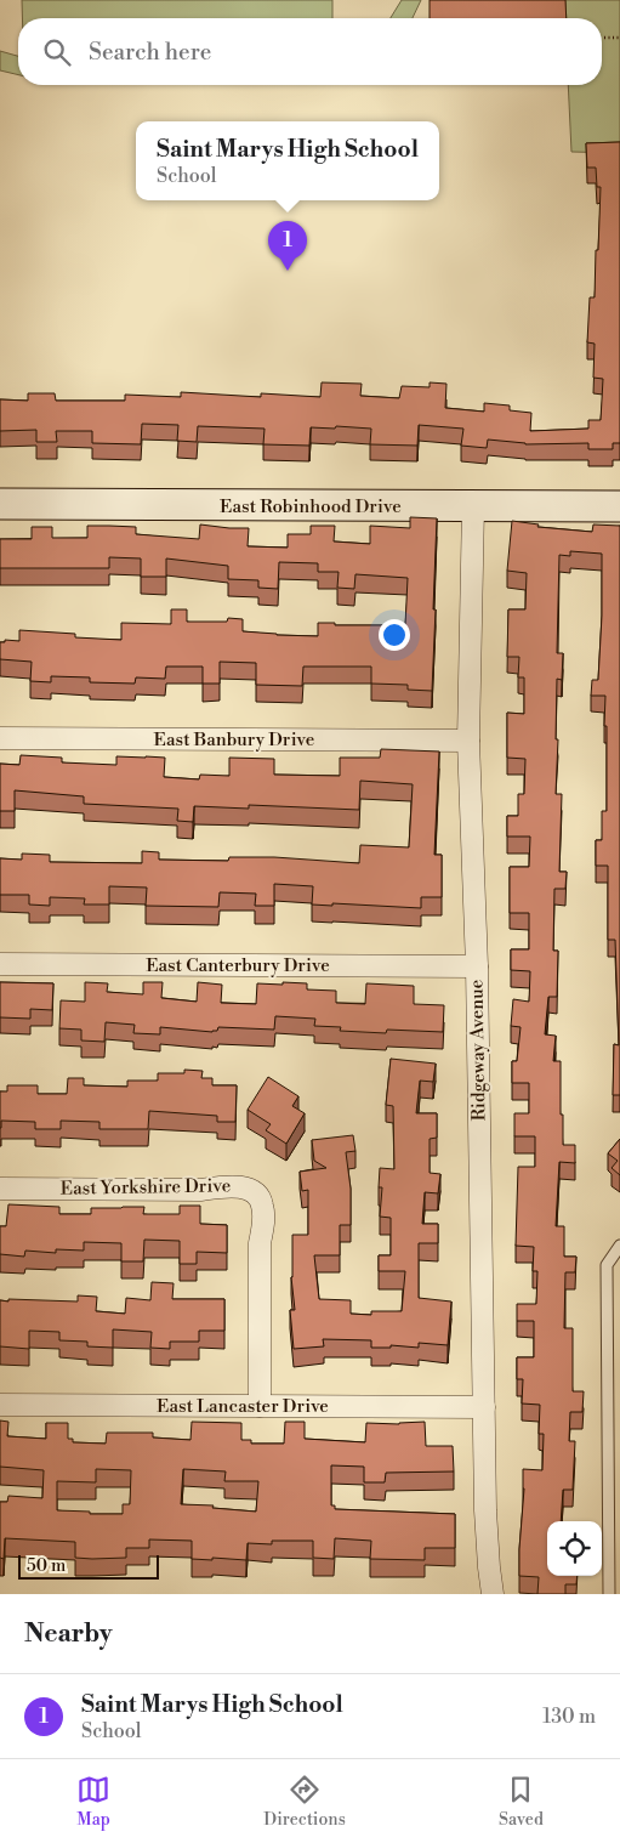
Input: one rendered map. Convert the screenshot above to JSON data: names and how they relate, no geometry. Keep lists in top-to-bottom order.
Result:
{
  "streets": {
    "street": [
      "East Robinhood Drive",
      "East Banbury Drive",
      "East Canterbury Drive",
      "Ridgeway Avenue",
      "East Yorkshire Drive",
      "East Lancaster Drive"
    ]
  },
  "crossings": [
    ["East Robinhood Drive", "Ridgeway Avenue"],
    ["East Banbury Drive", "Ridgeway Avenue"],
    ["East Canterbury Drive", "Ridgeway Avenue"],
    ["Ridgeway Avenue", "East Lancaster Drive"],
    ["East Yorkshire Drive", "East Lancaster Drive"]
  ],
  "scale_bar": "50 m",
  "page": {
    "search": "Search here",
    "popup": ["Saint Marys High School", "School"],
    "pins": "1",
    "scale": "50 m",
    "heading": "Nearby",
    "list": [
      {
        "mark": "1",
        "name": "Saint Marys High School",
        "note": "School",
        "value": "130 m"
      }
    ],
    "nav": ["Map", "Directions", "Saved"]
  }
}
